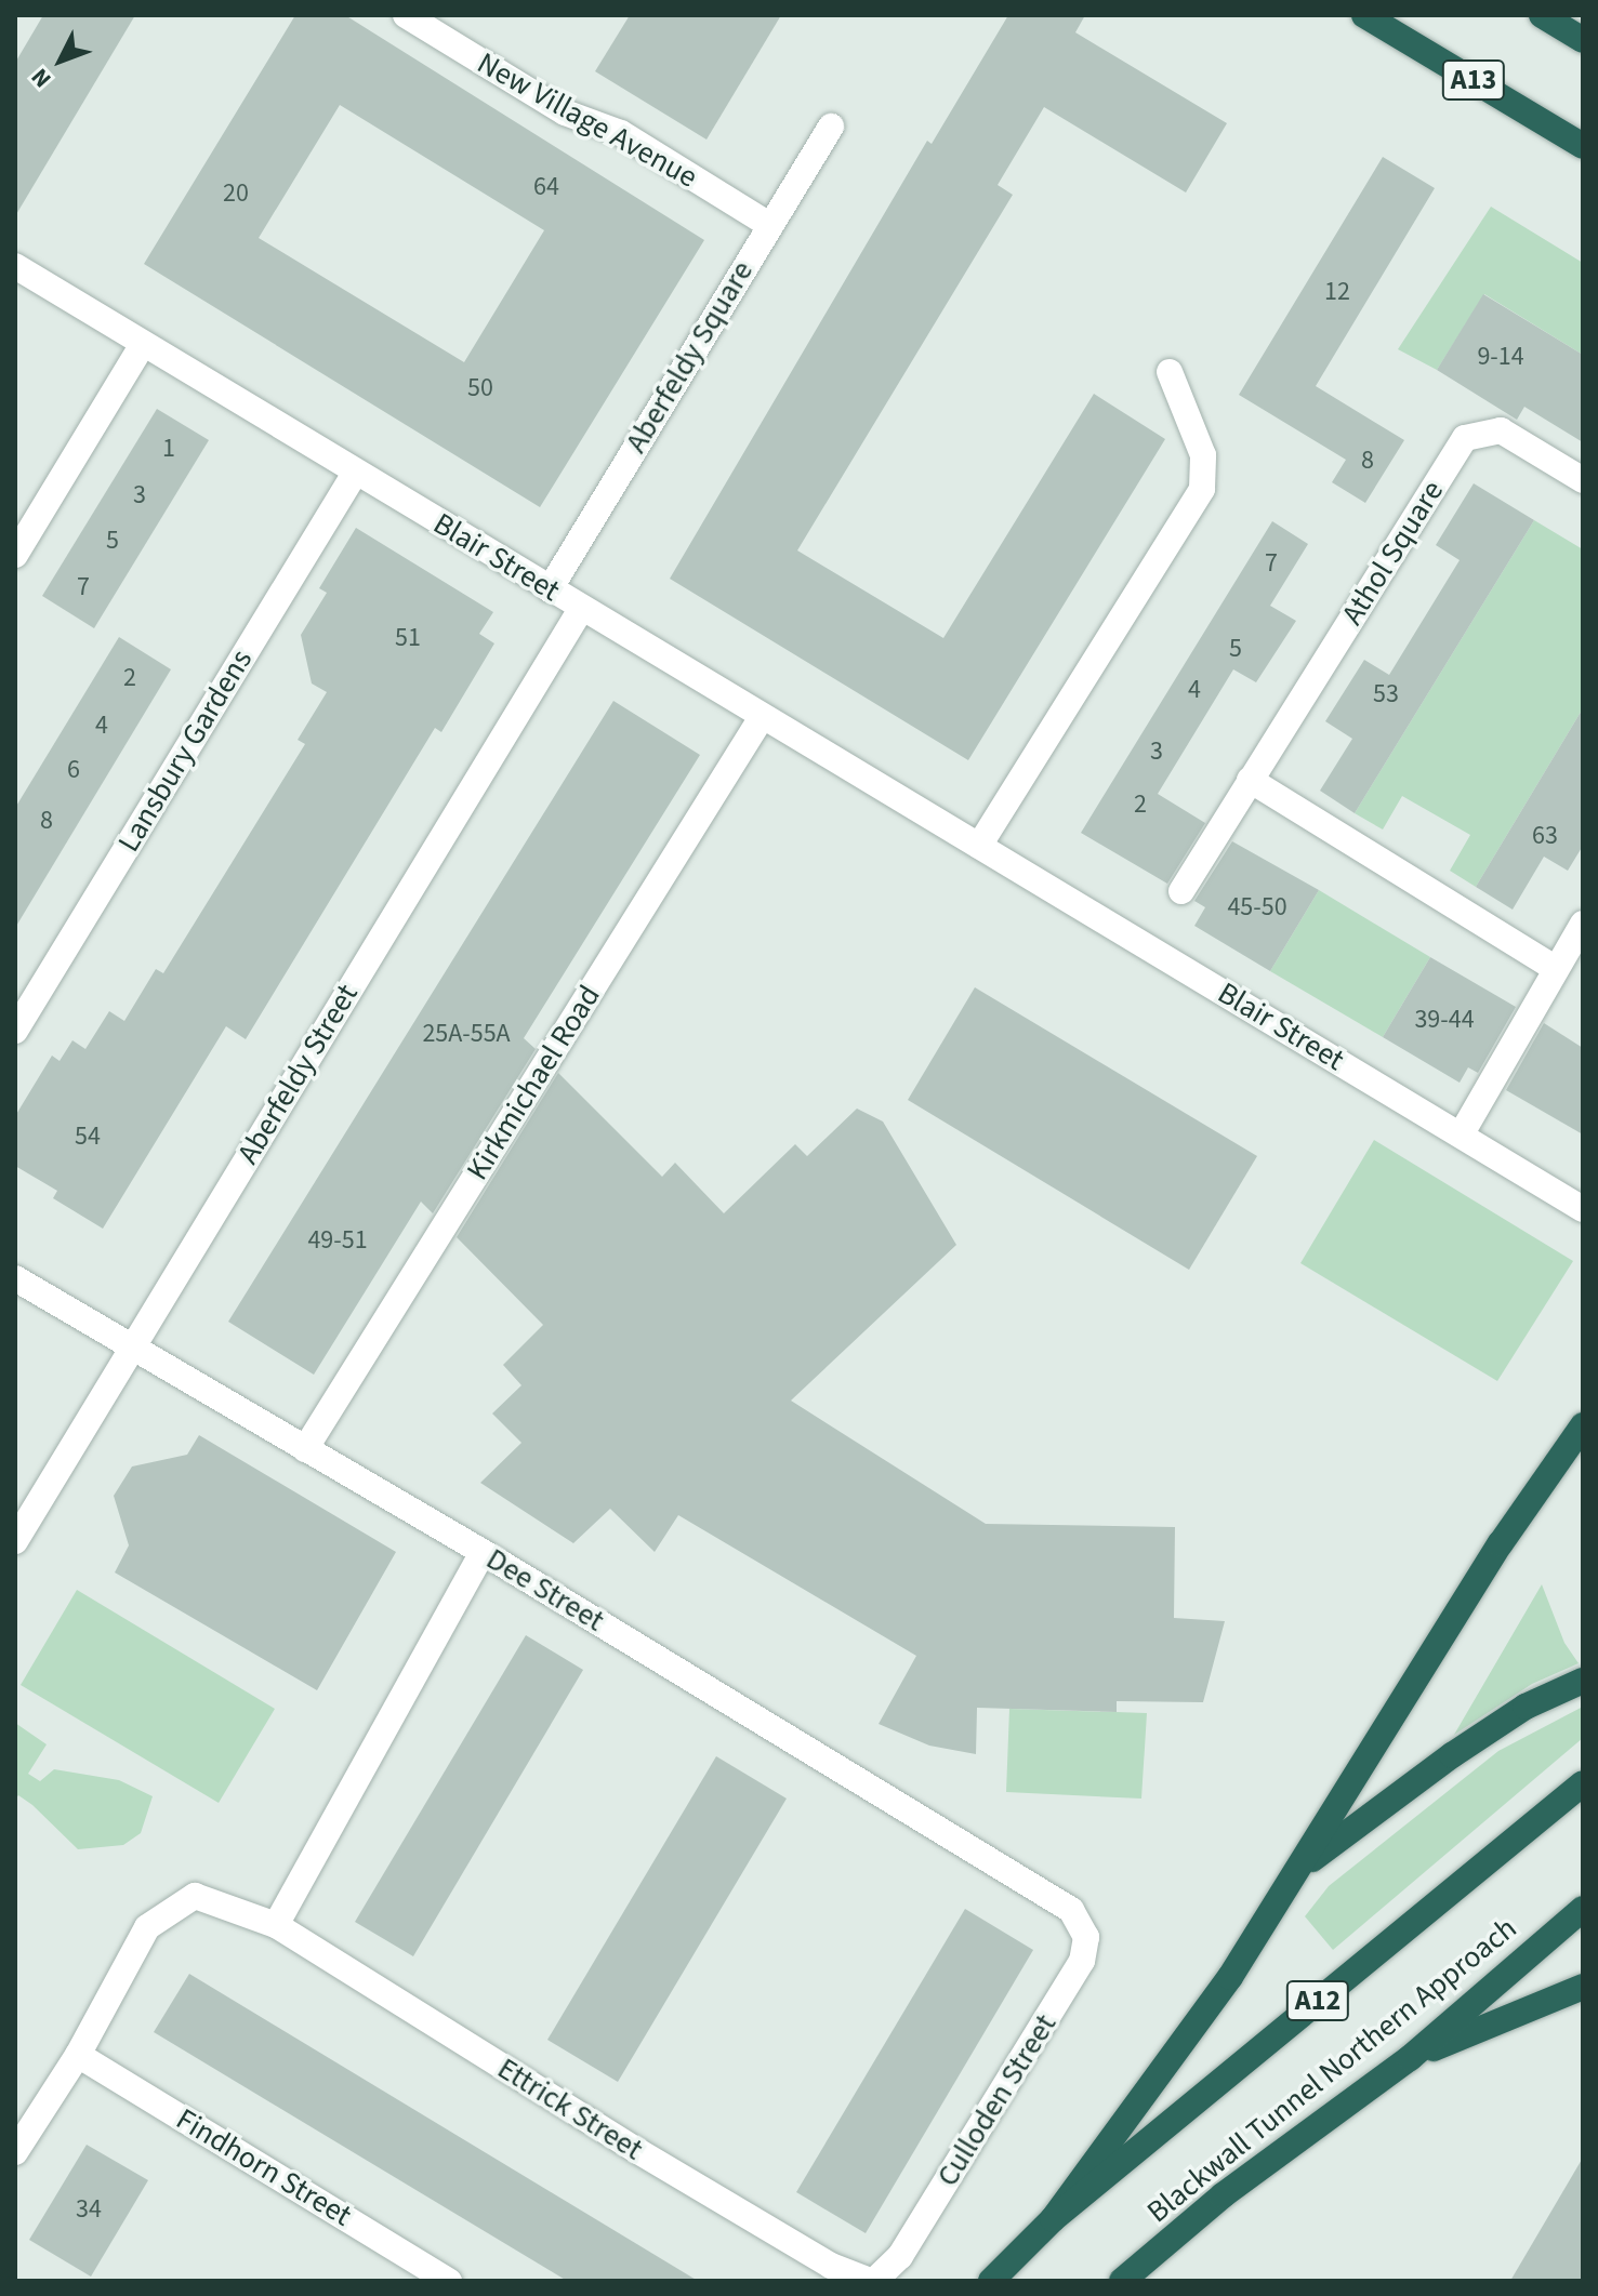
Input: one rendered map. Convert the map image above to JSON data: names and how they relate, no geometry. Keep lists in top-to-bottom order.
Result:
{
  "streets": {
    "highway": ["A13", "A12", "Blackwall Tunnel Northern Approach"],
    "street": [
      "New Village Avenue",
      "Aberfeldy Square",
      "Athol Square",
      "Blair Street",
      "Lansbury Gardens",
      "Aberfeldy Street",
      "Kirkmichael Road",
      "Dee Street",
      "Culloden Street",
      "Ettrick Street",
      "Findhorn Street"
    ]
  },
  "crossings": [
    ["New Village Avenue", "Aberfeldy Square"],
    ["Aberfeldy Square", "Blair Street"],
    ["Blair Street", "Lansbury Gardens"],
    ["Blair Street", "Aberfeldy Street"],
    ["Blair Street", "Kirkmichael Road"],
    ["Aberfeldy Street", "Dee Street"],
    ["Kirkmichael Road", "Dee Street"],
    ["Dee Street", "Culloden Street"],
    ["A12", "Blackwall Tunnel Northern Approach"],
    ["Culloden Street", "Ettrick Street"],
    ["Ettrick Street", "Findhorn Street"]
  ],
  "house_numbers": [
    "64",
    "20",
    "12",
    "9-14",
    "50",
    "1",
    "8",
    "3",
    "5",
    "7",
    "7",
    "51",
    "5",
    "2",
    "4",
    "53",
    "4",
    "3",
    "6",
    "2",
    "8",
    "63",
    "45-50",
    "39-44",
    "25A-55A",
    "54",
    "49-51",
    "34"
  ],
  "north": "bottom left"
}
